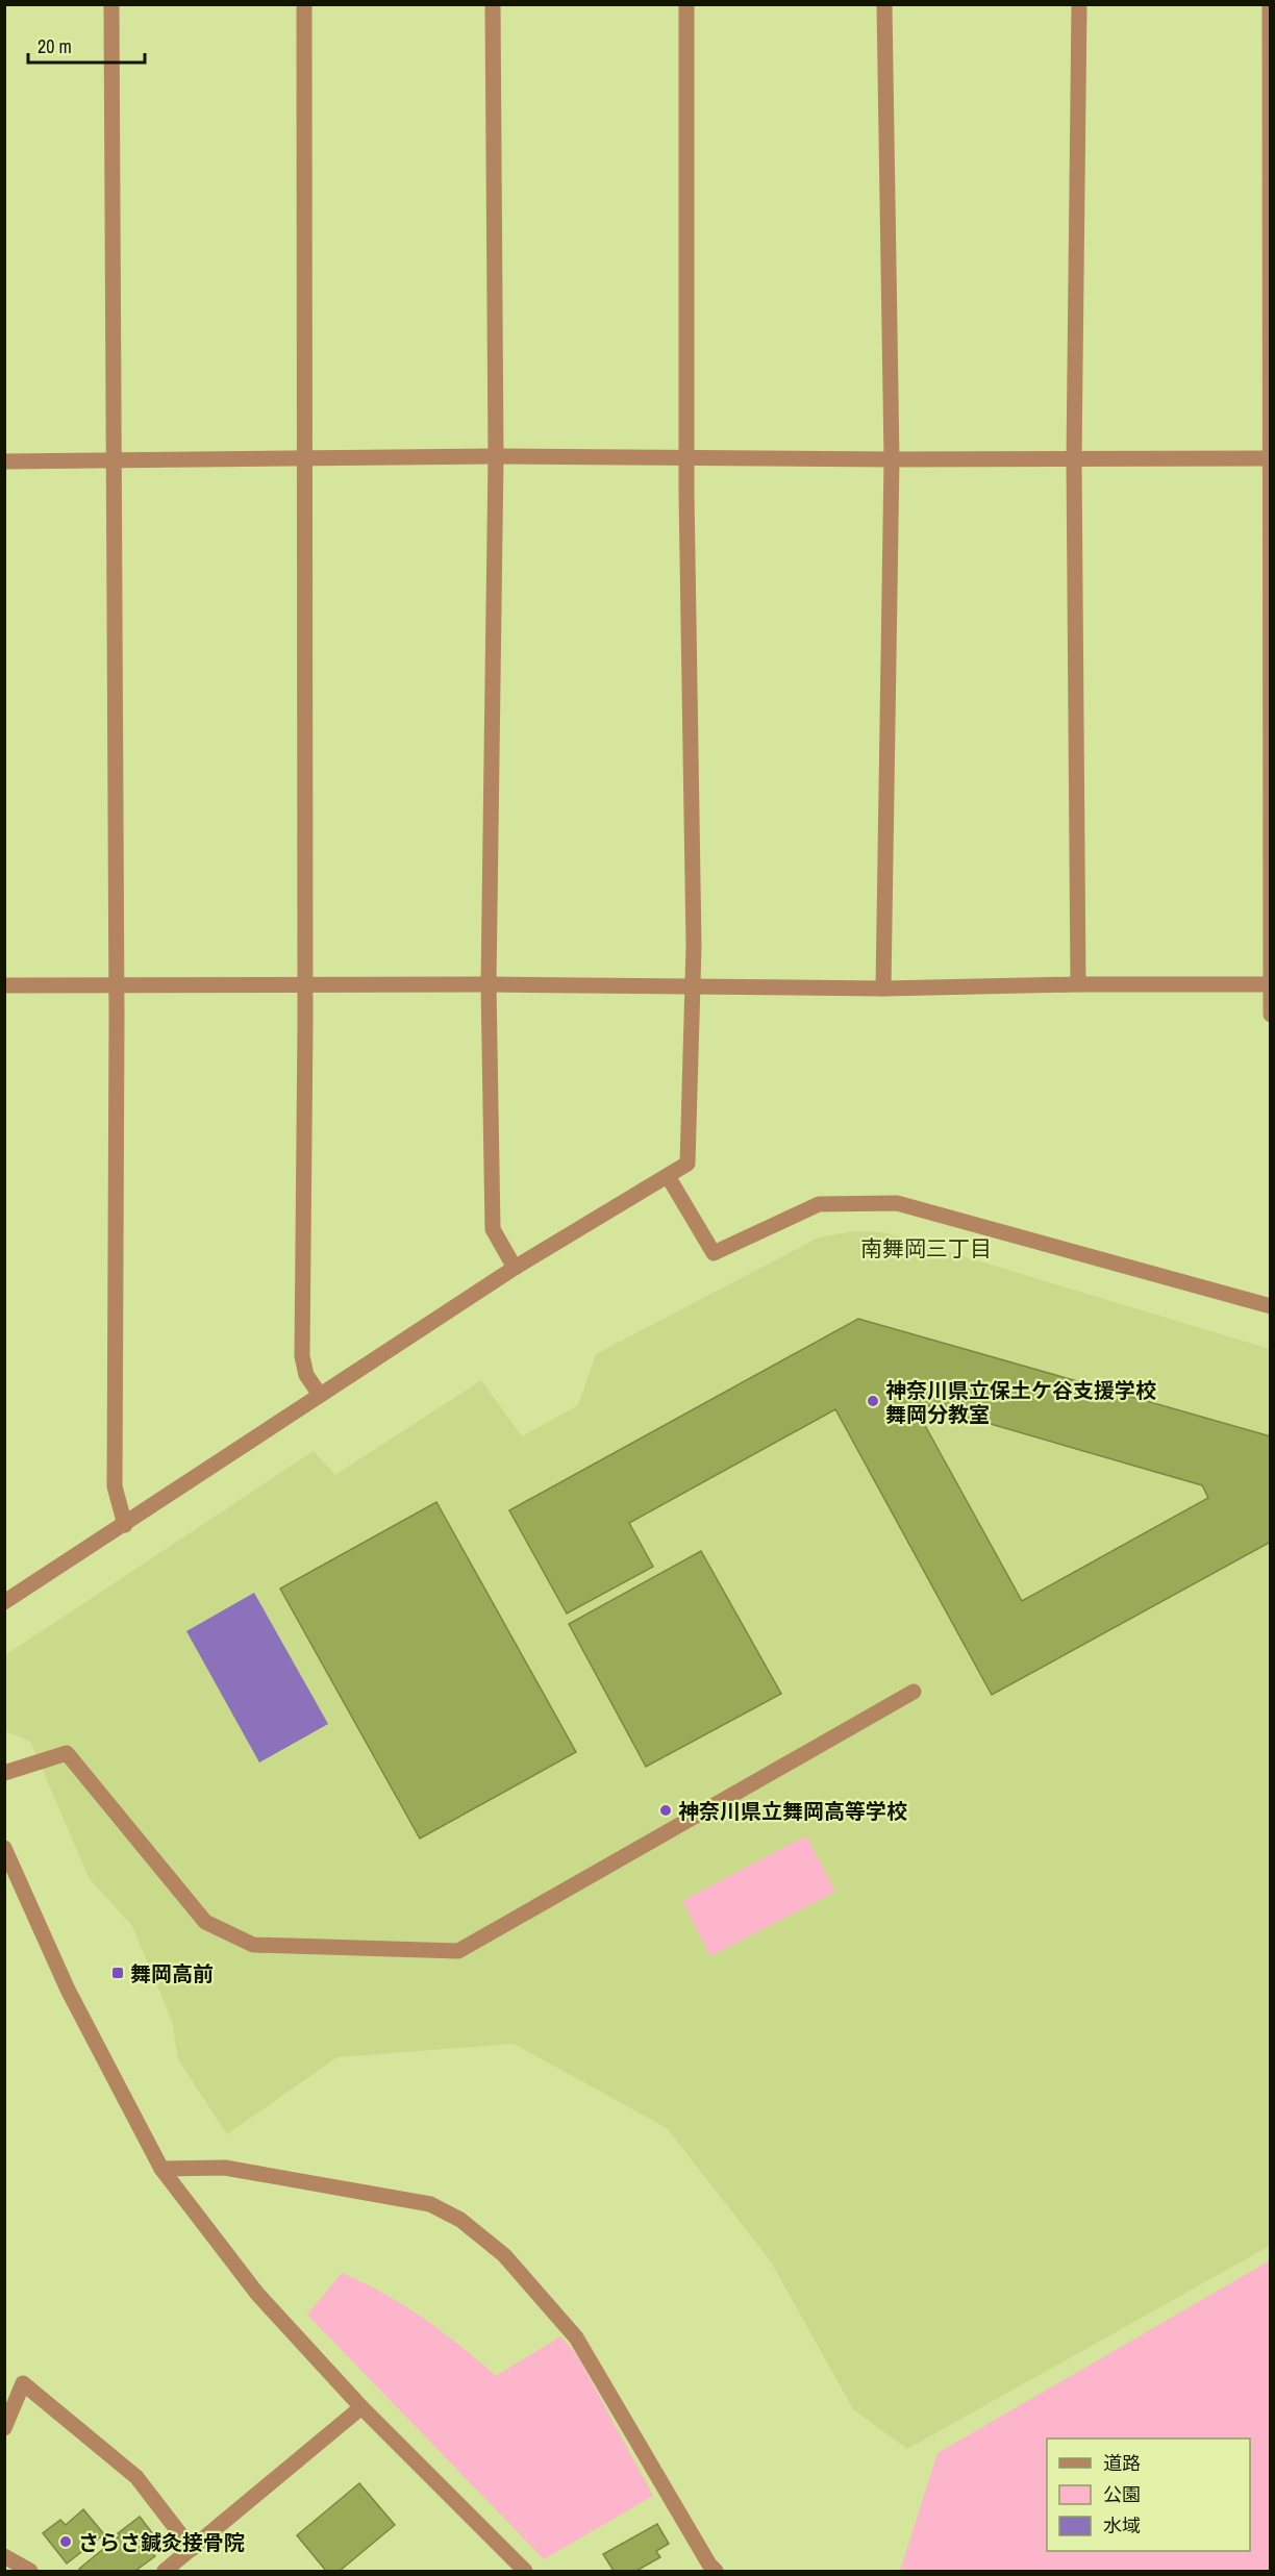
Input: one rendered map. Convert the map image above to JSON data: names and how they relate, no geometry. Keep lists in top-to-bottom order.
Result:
{
  "districts": ["南舞岡三丁目"],
  "places": {
    "other": ["神奈川県立保土ケ谷支援学校 舞岡分教室", "神奈川県立舞岡高等学校", "さらさ鍼灸接骨院"],
    "transit": ["舞岡高前"]
  },
  "legend": ["道路", "公園", "水域"],
  "scale_bar": "20 m"
}
